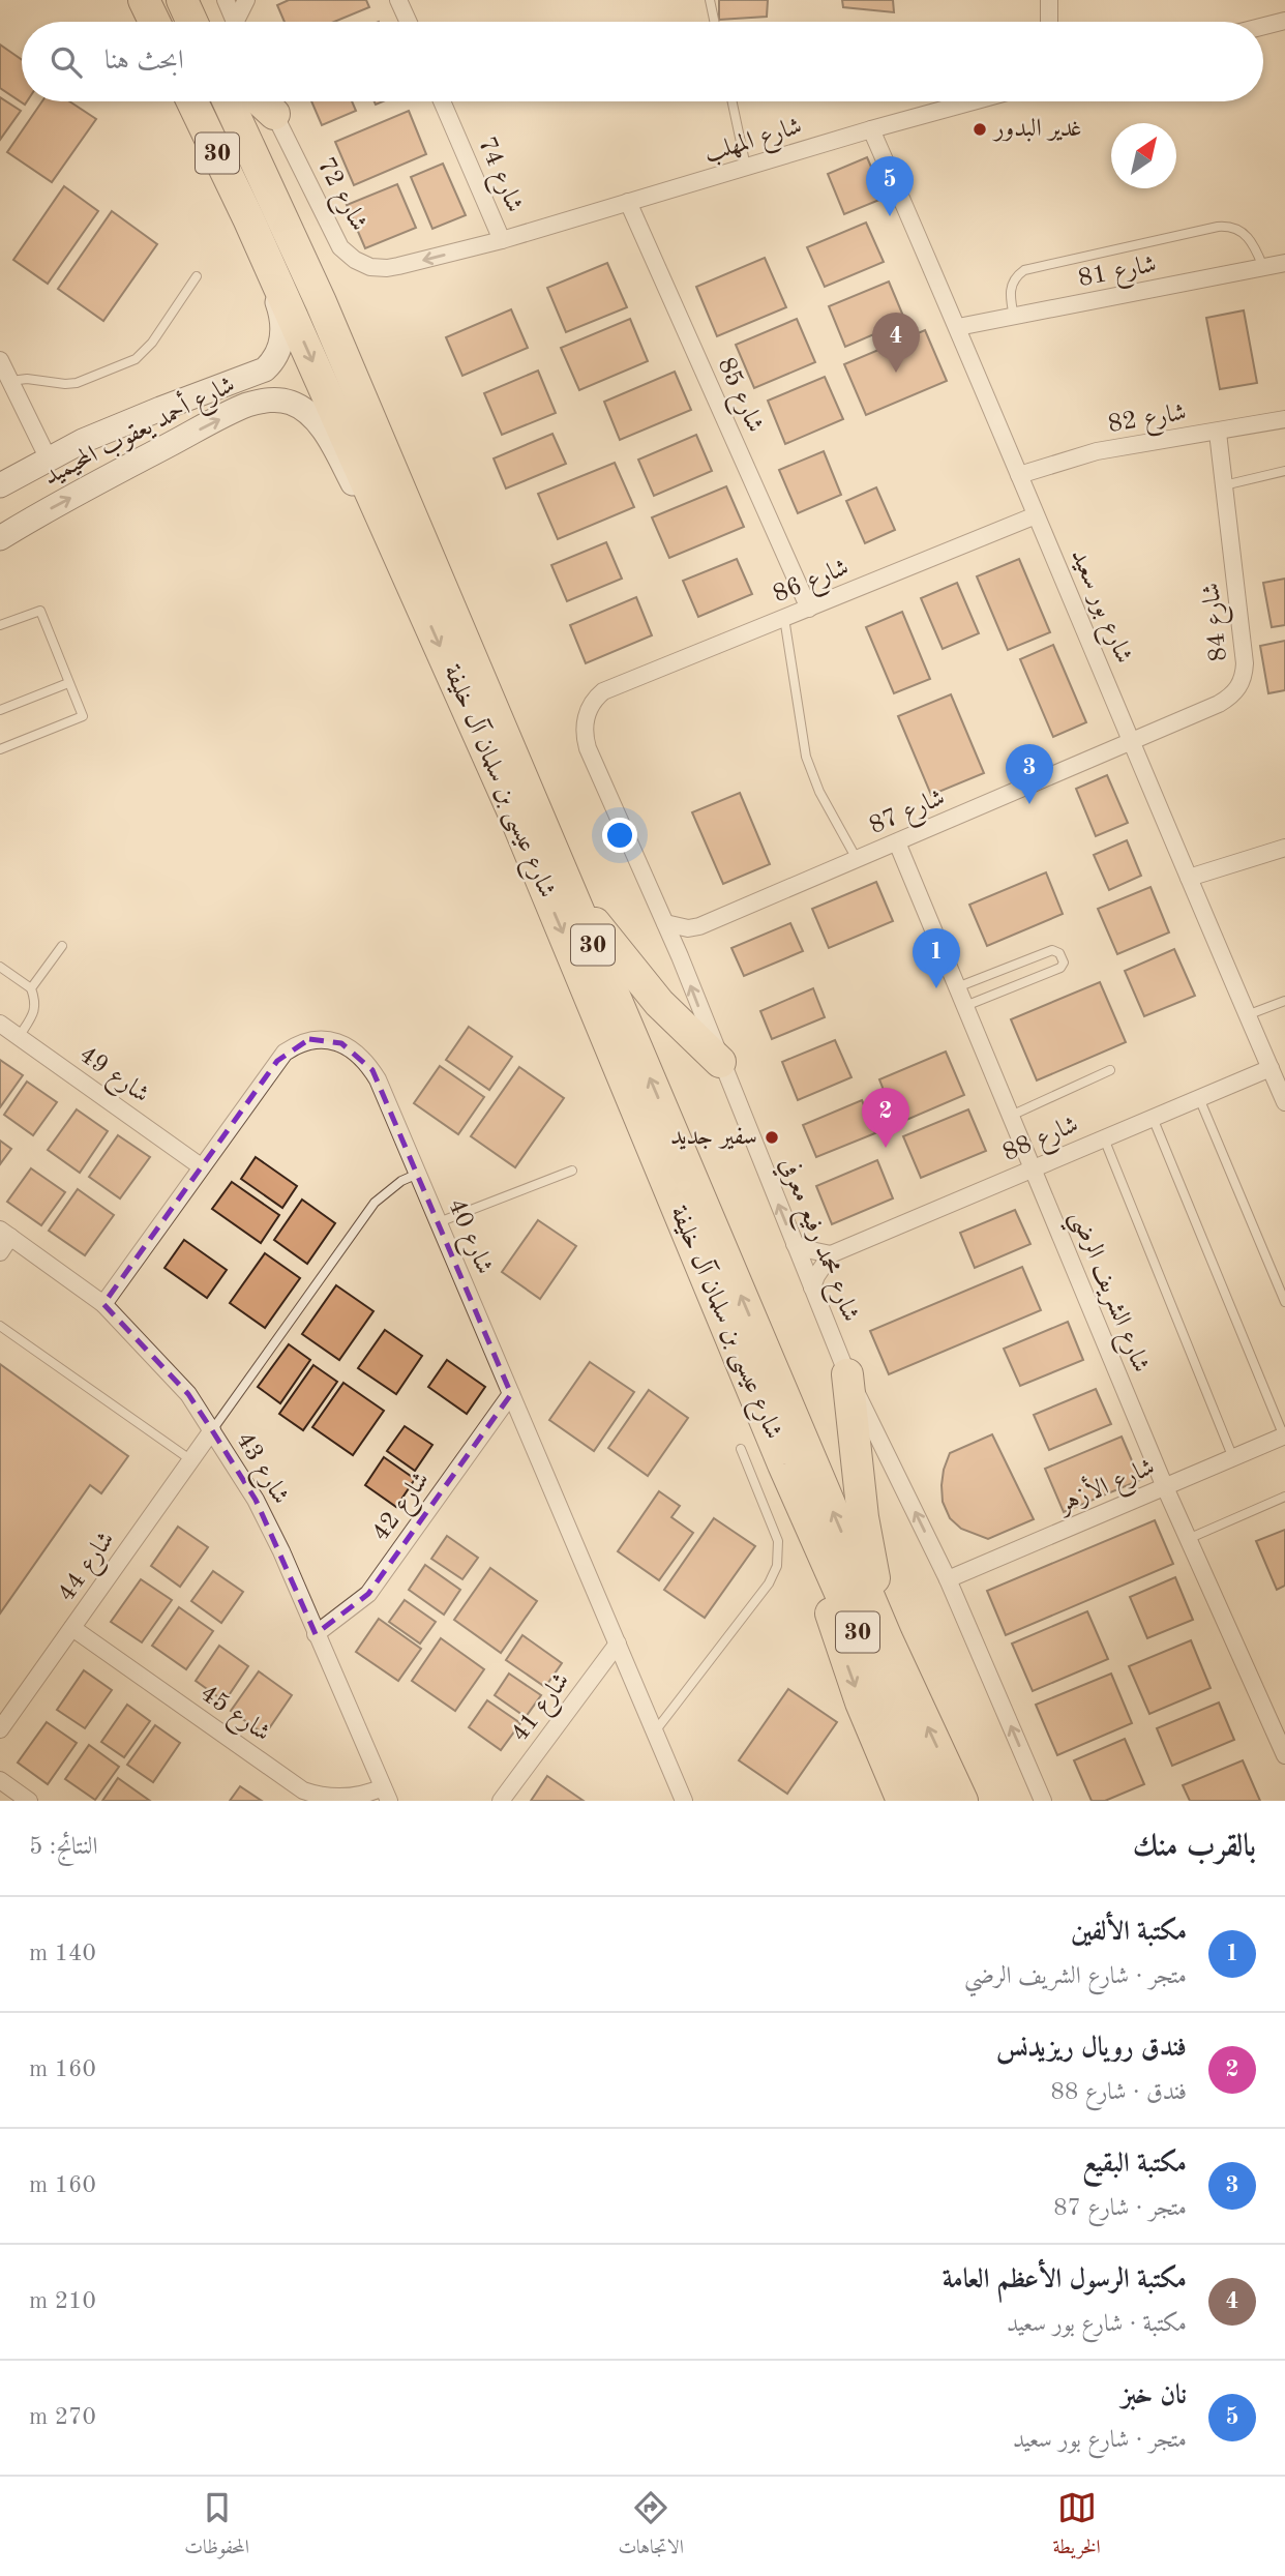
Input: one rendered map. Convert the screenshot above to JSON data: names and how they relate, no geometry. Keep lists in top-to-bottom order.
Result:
{
  "streets": {
    "highway": ["30", "شارع عيسى بن سلمان آل خليفة"],
    "street": [
      "شارع المهلب",
      "شارع 74",
      "شارع 72",
      "شارع 81",
      "شارع 85",
      "شارع 82",
      "شارع أحمد يعقوب المحيميد",
      "شارع 86",
      "شارع بور سعيد",
      "شارع 84",
      "شارع 87",
      "شارع 49",
      "شارع 88",
      "شارع 40",
      "شارع محمد رفيع معرفي",
      "شارع الشريف الرضي",
      "شارع 43",
      "شارع الأزهر",
      "شارع 42",
      "شارع 44",
      "شارع 41",
      "شارع 45"
    ]
  },
  "crossings": [
    ["شارع المهلب", "شارع 74"],
    ["شارع المهلب", "شارع 72"],
    ["شارع المهلب", "شارع 85"],
    ["شارع المهلب", "شارع بور سعيد"],
    ["شارع 74", "شارع 72"],
    ["شارع 81", "شارع بور سعيد"],
    ["شارع 85", "شارع 86"],
    ["شارع 82", "شارع بور سعيد"],
    ["شارع 82", "شارع 84"],
    ["شارع أحمد يعقوب المحيميد", "شارع عيسى بن سلمان آل خليفة"],
    ["شارع 86", "شارع بور سعيد"],
    ["شارع 86", "شارع محمد رفيع معرفي"],
    ["شارع بور سعيد", "شارع 84"],
    ["شارع بور سعيد", "شارع 87"],
    ["شارع بور سعيد", "شارع 88"],
    ["شارع 84", "شارع 87"],
    ["شارع 87", "شارع محمد رفيع معرفي"],
    ["شارع 87", "شارع الشريف الرضي"],
    ["شارع 49", "شارع 40"],
    ["شارع 88", "شارع الشريف الرضي"],
    ["شارع 40", "شارع 43"],
    ["شارع 40", "شارع 42"],
    ["شارع 40", "شارع 41"],
    ["شارع محمد رفيع معرفي", "شارع الأزهر"],
    ["شارع الشريف الرضي", "شارع الأزهر"],
    ["شارع 43", "شارع 42"],
    ["شارع 43", "شارع 44"],
    ["شارع 43", "شارع 45"],
    ["شارع 44", "شارع 45"]
  ],
  "one_way": ["شارع 72", "شارع محمد رفيع معرفي"],
  "places": ["غدير البدور", "سفير جديد"],
  "north": "top right",
  "page": {
    "search": "ابحث هنا",
    "pins": [
      "5",
      "4",
      "3",
      "1",
      "2"
    ],
    "heading": ["بالقرب منك", "النتائج: 5"],
    "list": [
      {
        "mark": "1",
        "name": "مكتبة الألفين",
        "note": "متجر · شارع الشريف الرضي",
        "value": "140 m"
      },
      {
        "mark": "2",
        "name": "فندق رويال ريزيدنس",
        "note": "فندق · شارع 88",
        "value": "160 m"
      },
      {
        "mark": "3",
        "name": "مكتبة البقيع",
        "note": "متجر · شارع 87",
        "value": "160 m"
      },
      {
        "mark": "4",
        "name": "مكتبة الرسول الأعظم العامة",
        "note": "مكتبة · شارع بور سعيد",
        "value": "210 m"
      },
      {
        "mark": "5",
        "name": "نان خبز",
        "note": "متجر · شارع بور سعيد",
        "value": "270 m"
      }
    ],
    "nav": ["الخريطة", "الاتجاهات", "المحفوظات"]
  }
}
